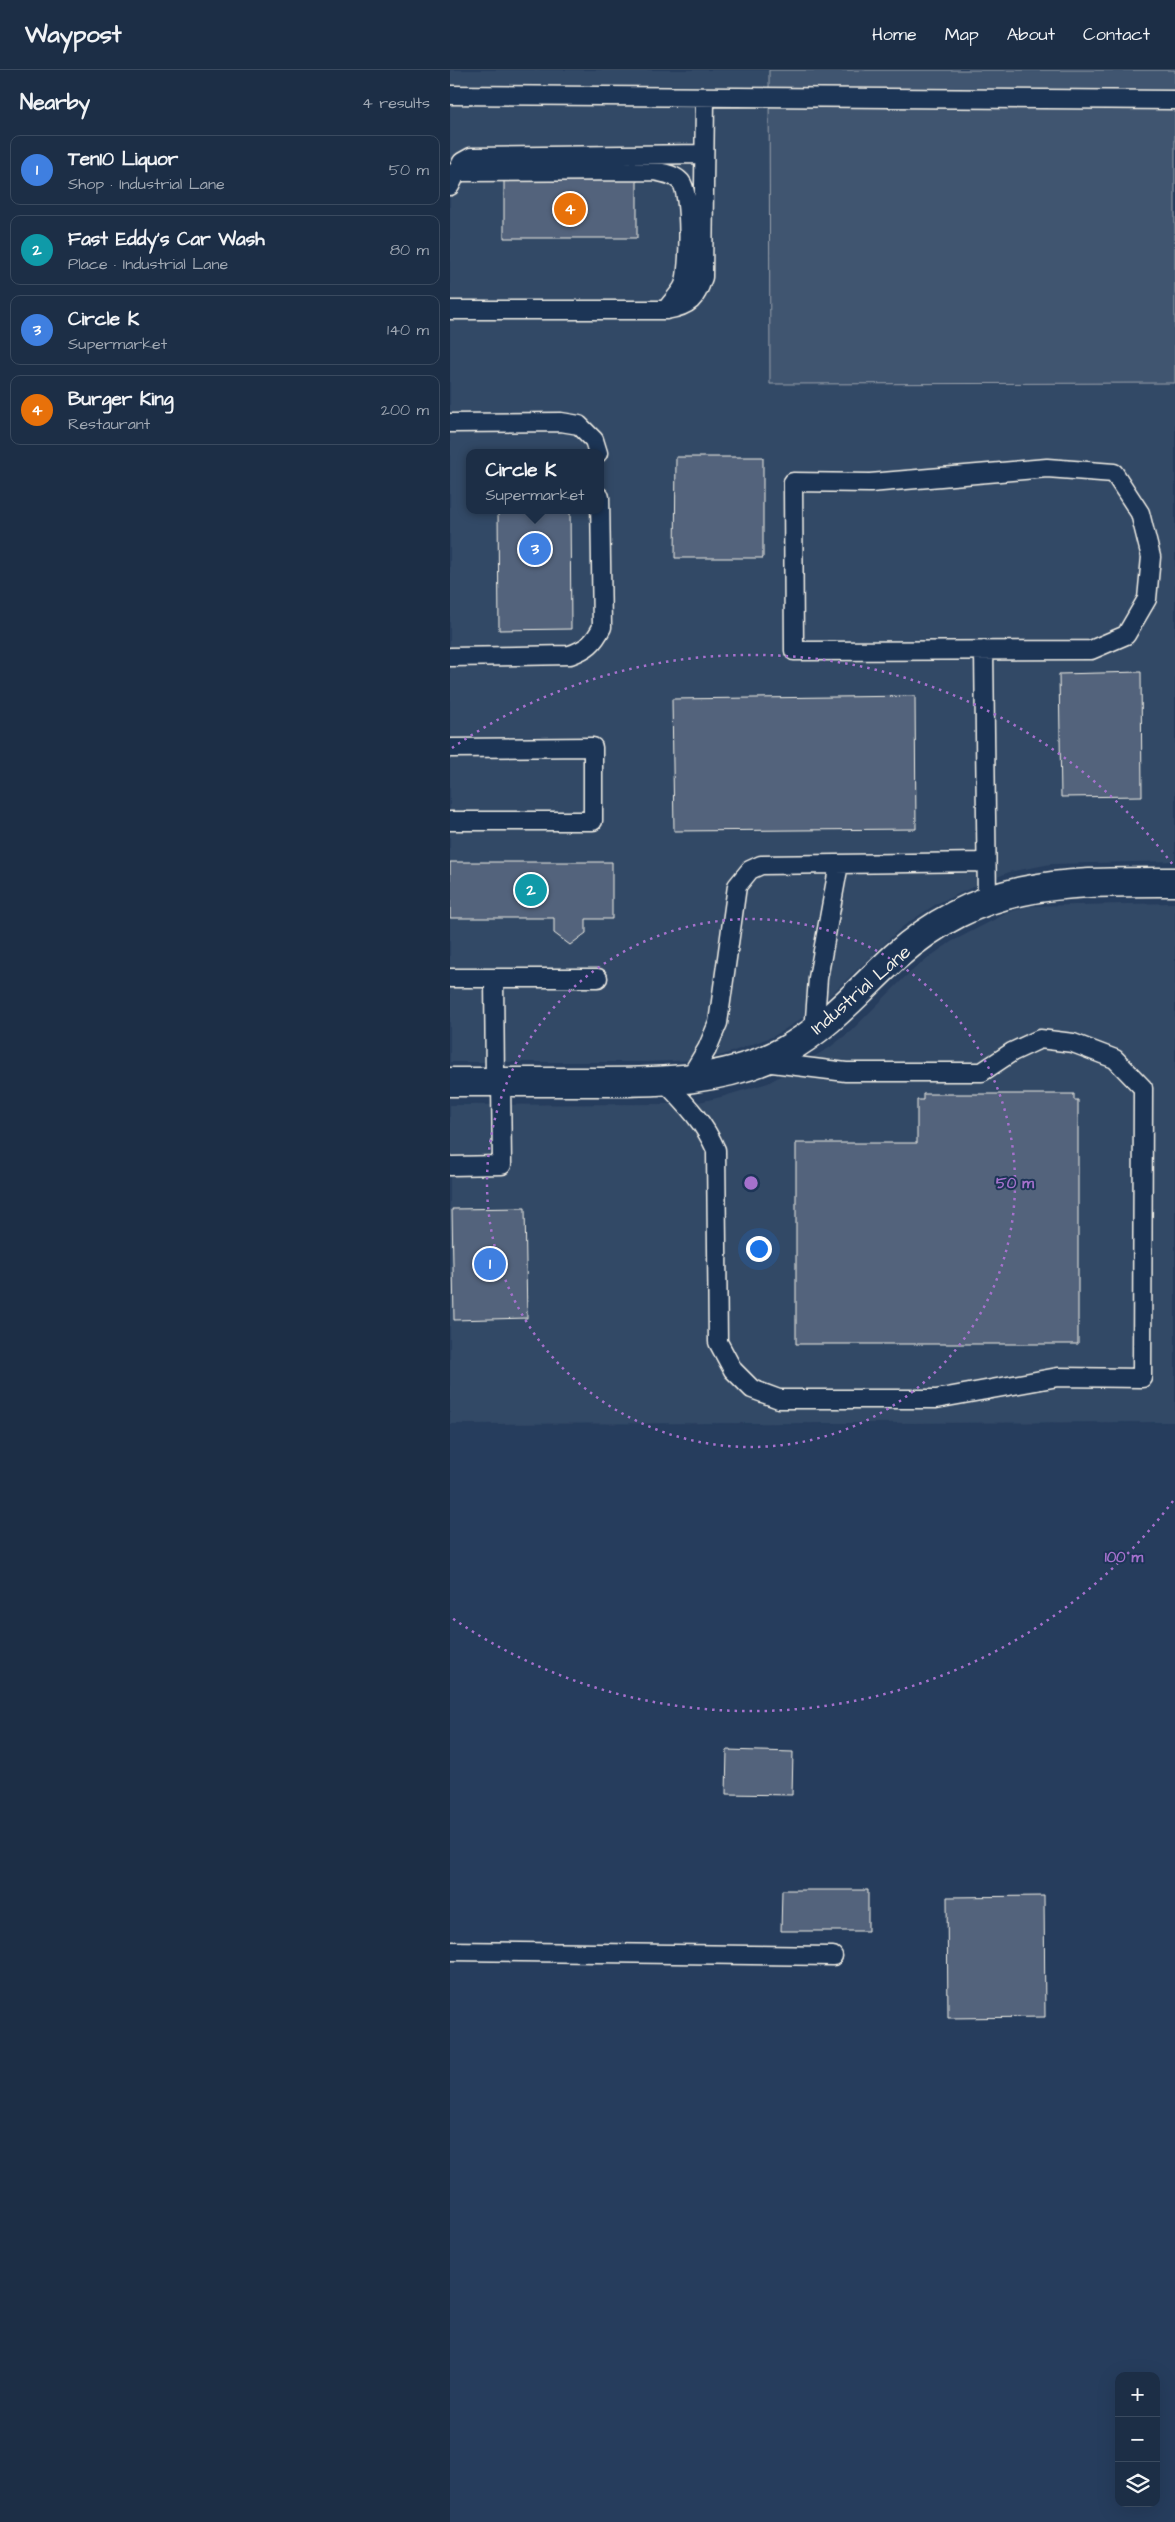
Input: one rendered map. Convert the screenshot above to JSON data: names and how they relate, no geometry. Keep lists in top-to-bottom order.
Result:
{
  "streets": {
    "street": ["Industrial Lane"]
  },
  "page": {
    "header": "Waypost",
    "nav": [
      "Home",
      "Map",
      "About",
      "Contact"
    ],
    "heading": ["Nearby", "4 results"],
    "list": [
      {
        "mark": "1",
        "name": "Ten10 Liquor",
        "note": "Shop · Industrial Lane",
        "value": "50 m"
      },
      {
        "mark": "2",
        "name": "Fast Eddy's Car Wash",
        "note": "Place · Industrial Lane",
        "value": "80 m"
      },
      {
        "mark": "3",
        "name": "Circle K",
        "note": "Supermarket",
        "value": "140 m"
      },
      {
        "mark": "4",
        "name": "Burger King",
        "note": "Restaurant",
        "value": "200 m"
      }
    ],
    "pins": [
      "4",
      "3",
      "2",
      "1"
    ],
    "popup": ["Circle K", "Supermarket"],
    "map_buttons": ["+", "−"]
  },
  "rings": ["50 m", "100 m"]
}
